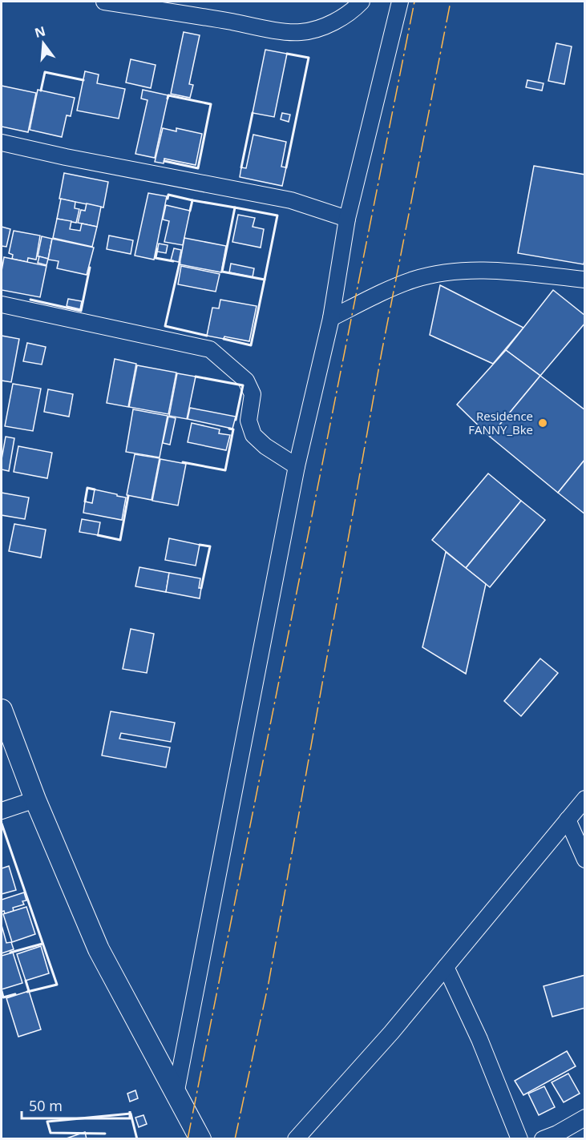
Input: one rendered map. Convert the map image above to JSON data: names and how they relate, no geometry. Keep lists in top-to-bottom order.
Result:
{
  "places": ["Residence FANNY_Bke"],
  "scale_bar": "50 m",
  "north": "top"
}
